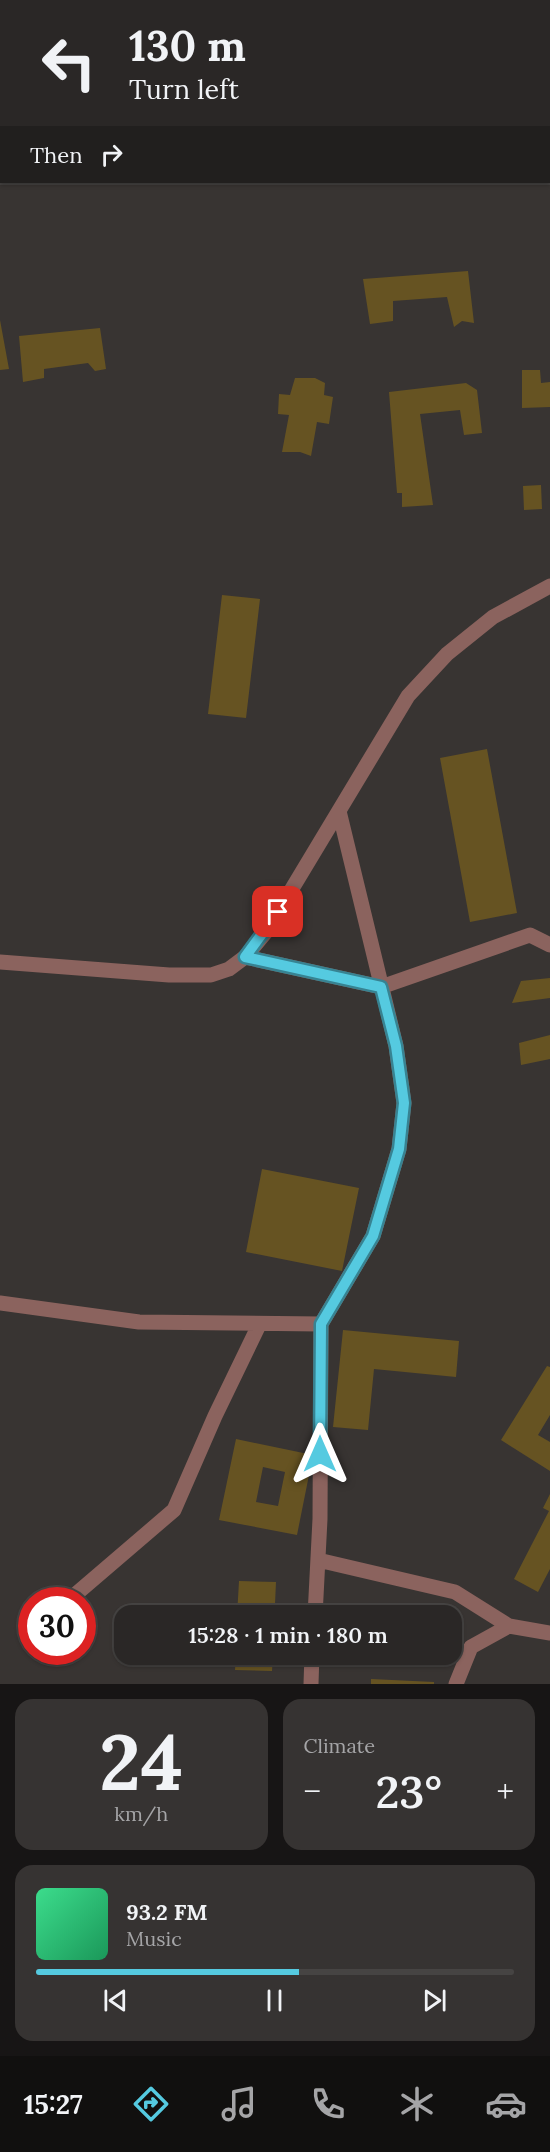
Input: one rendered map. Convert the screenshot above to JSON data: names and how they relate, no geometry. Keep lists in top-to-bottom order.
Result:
{
  "page": {
    "turn": ["130 m", "Turn left"],
    "then": "Then",
    "limit": "30",
    "trip": "15:28 · 1 min · 180 m",
    "tile": [
      ["24", "km/h"],
      "Climate"
    ],
    "heat": ["−", "23°", "+"],
    "song": ["93.2 FM", "Music"],
    "tabs": "15:27"
  }
}
